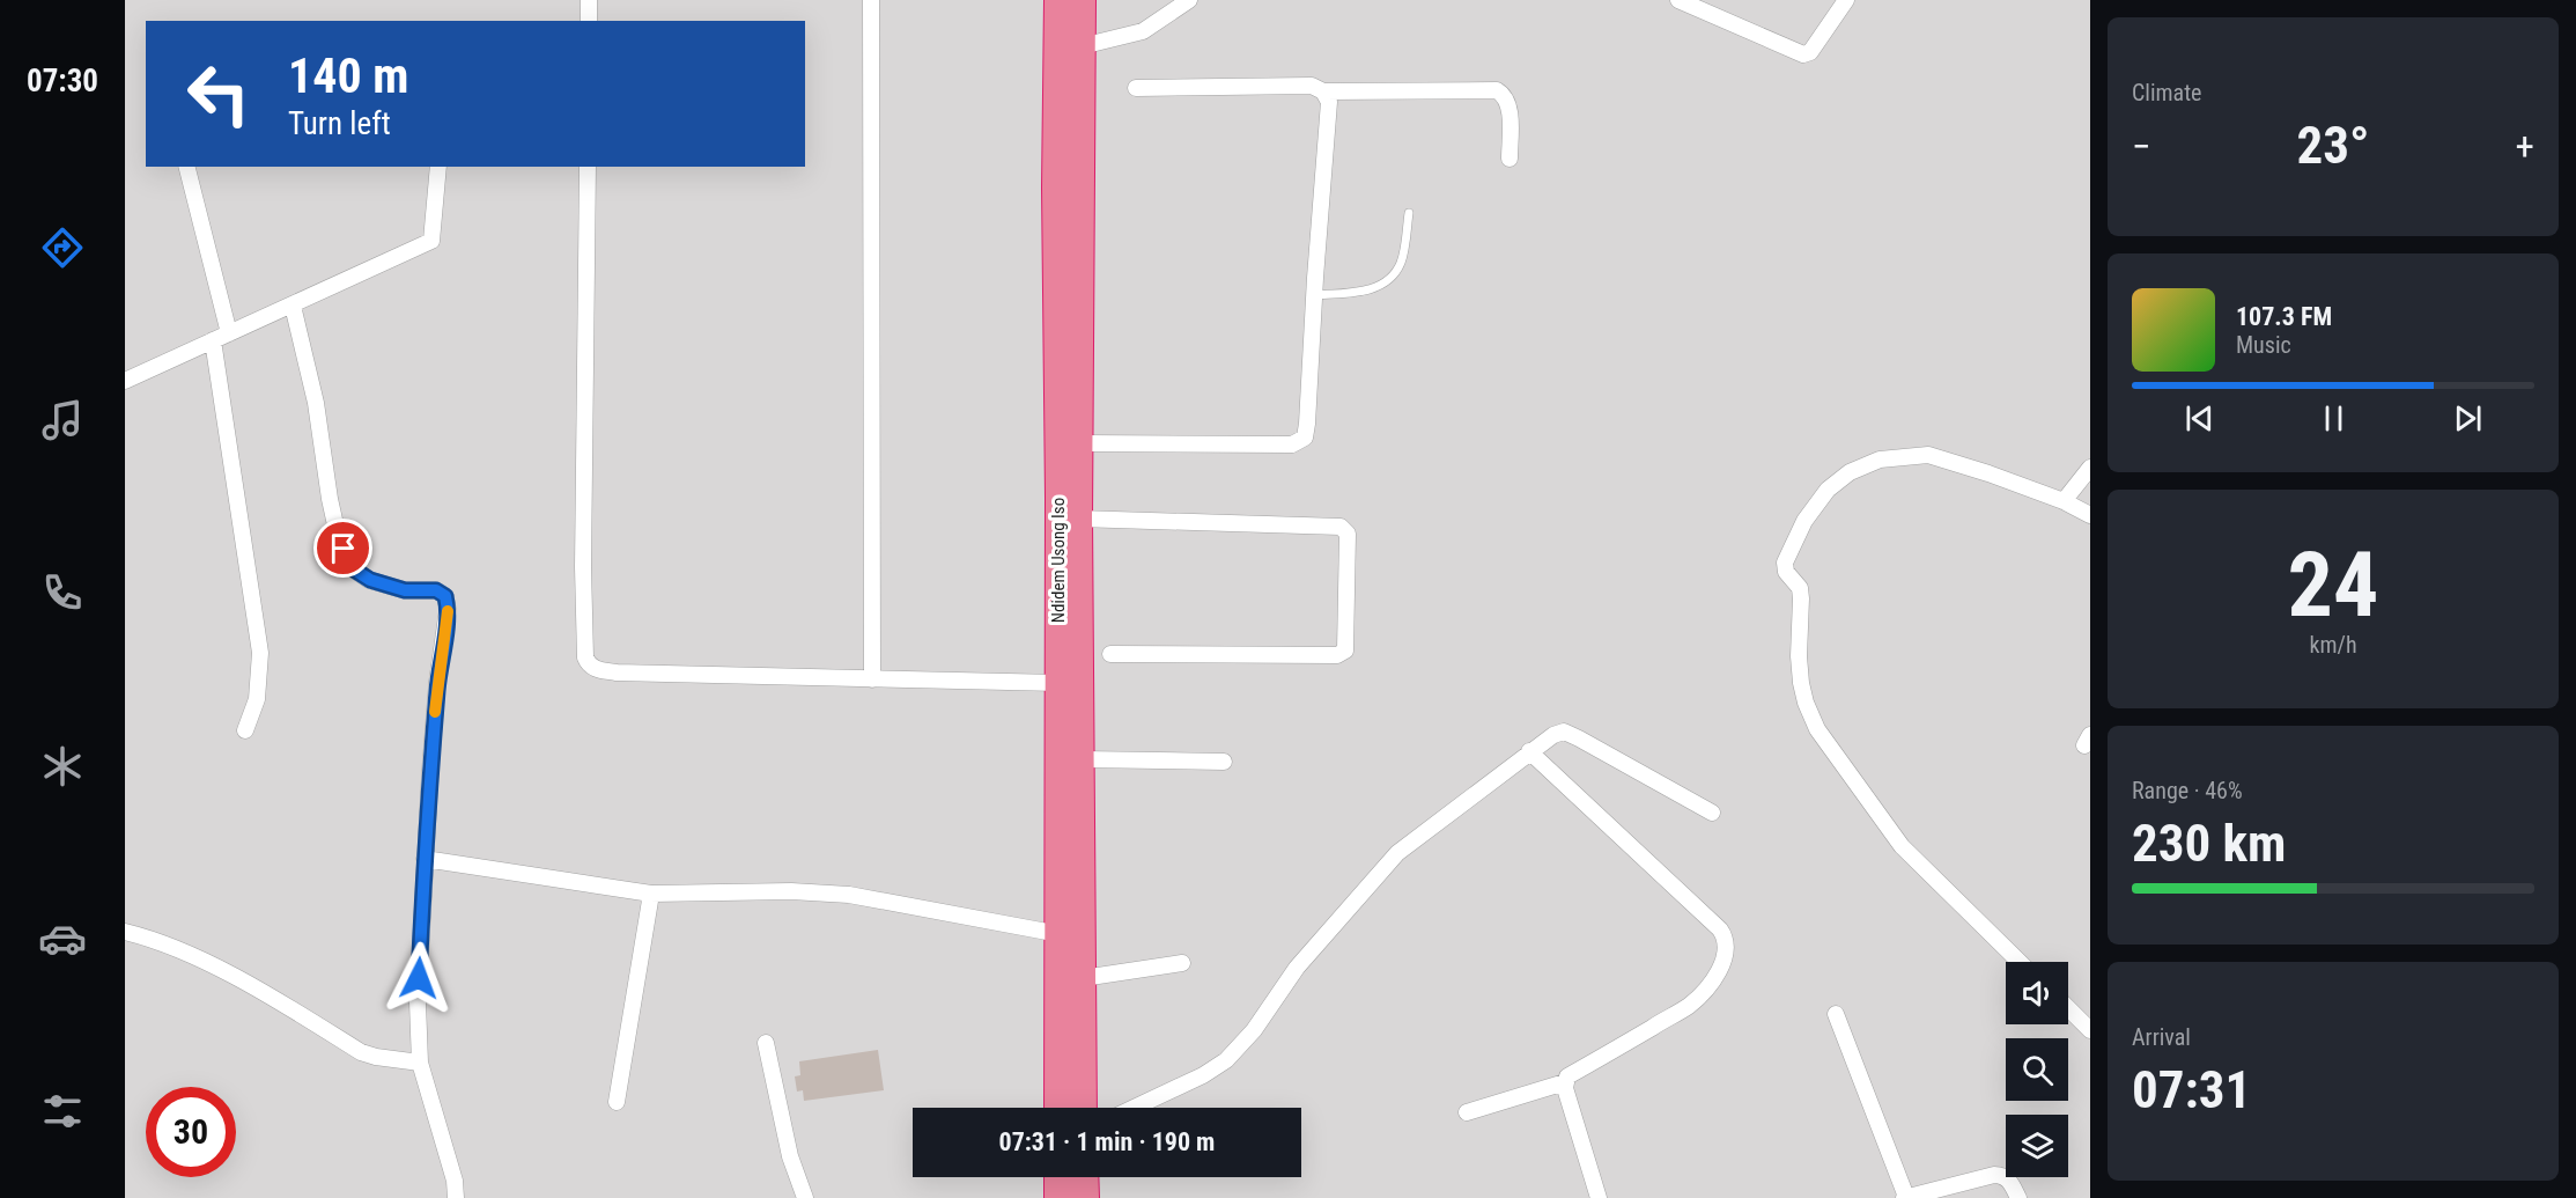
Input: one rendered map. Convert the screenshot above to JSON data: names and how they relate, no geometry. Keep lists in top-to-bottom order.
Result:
{
  "streets": {
    "highway": ["Ndidem Usong Iso"]
  },
  "page": {
    "tabs": "07:30",
    "tile": [
      "Climate",
      ["24", "km/h"],
      ["Range · 46%", "230 km"],
      ["Arrival", "07:31"]
    ],
    "turn": ["140 m", "Turn left"],
    "heat": ["−", "23°", "+"],
    "song": ["107.3 FM", "Music"],
    "limit": "30",
    "trip": "07:31 · 1 min · 190 m"
  }
}
